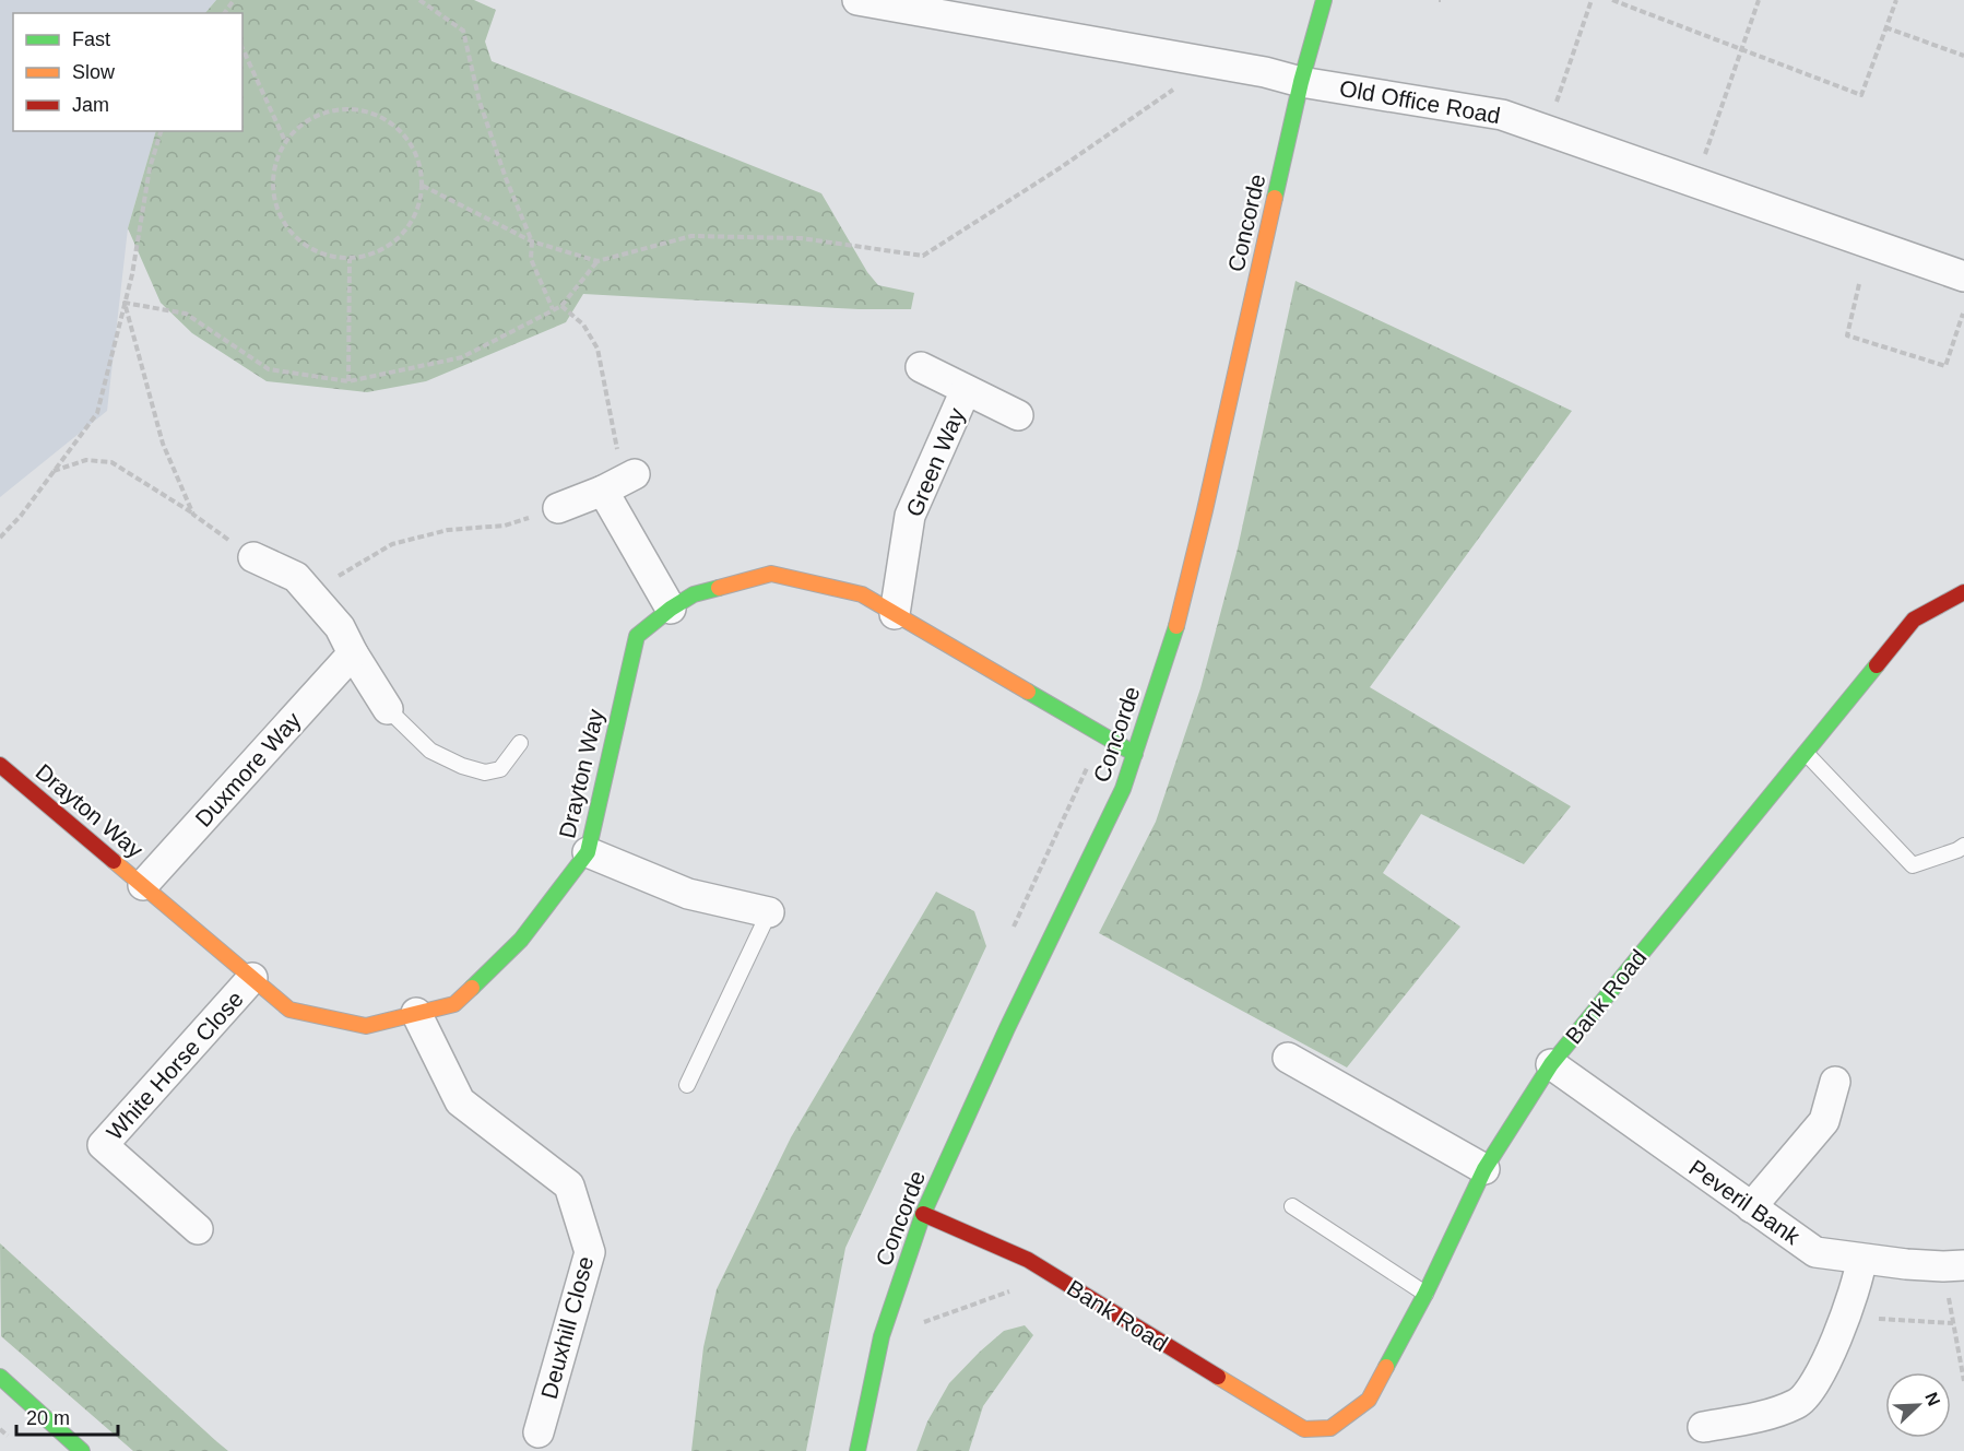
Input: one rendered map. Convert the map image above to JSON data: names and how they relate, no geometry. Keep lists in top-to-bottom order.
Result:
{
  "streets": {
    "street": [
      "Old Office Road",
      "Concorde",
      "Green Way",
      "Duxmore Way",
      "Drayton Way",
      "Bank Road",
      "White Horse Close",
      "Peveril Bank",
      "Deuxhill Close"
    ]
  },
  "crossings": [
    ["Old Office Road", "Concorde"],
    ["Concorde", "Drayton Way"],
    ["Concorde", "Bank Road"],
    ["Green Way", "Drayton Way"],
    ["Duxmore Way", "Drayton Way"],
    ["Drayton Way", "White Horse Close"],
    ["Drayton Way", "Deuxhill Close"],
    ["Bank Road", "Peveril Bank"]
  ],
  "legend": ["Fast", "Slow", "Jam"],
  "scale_bar": "20 m",
  "north": "top right"
}
